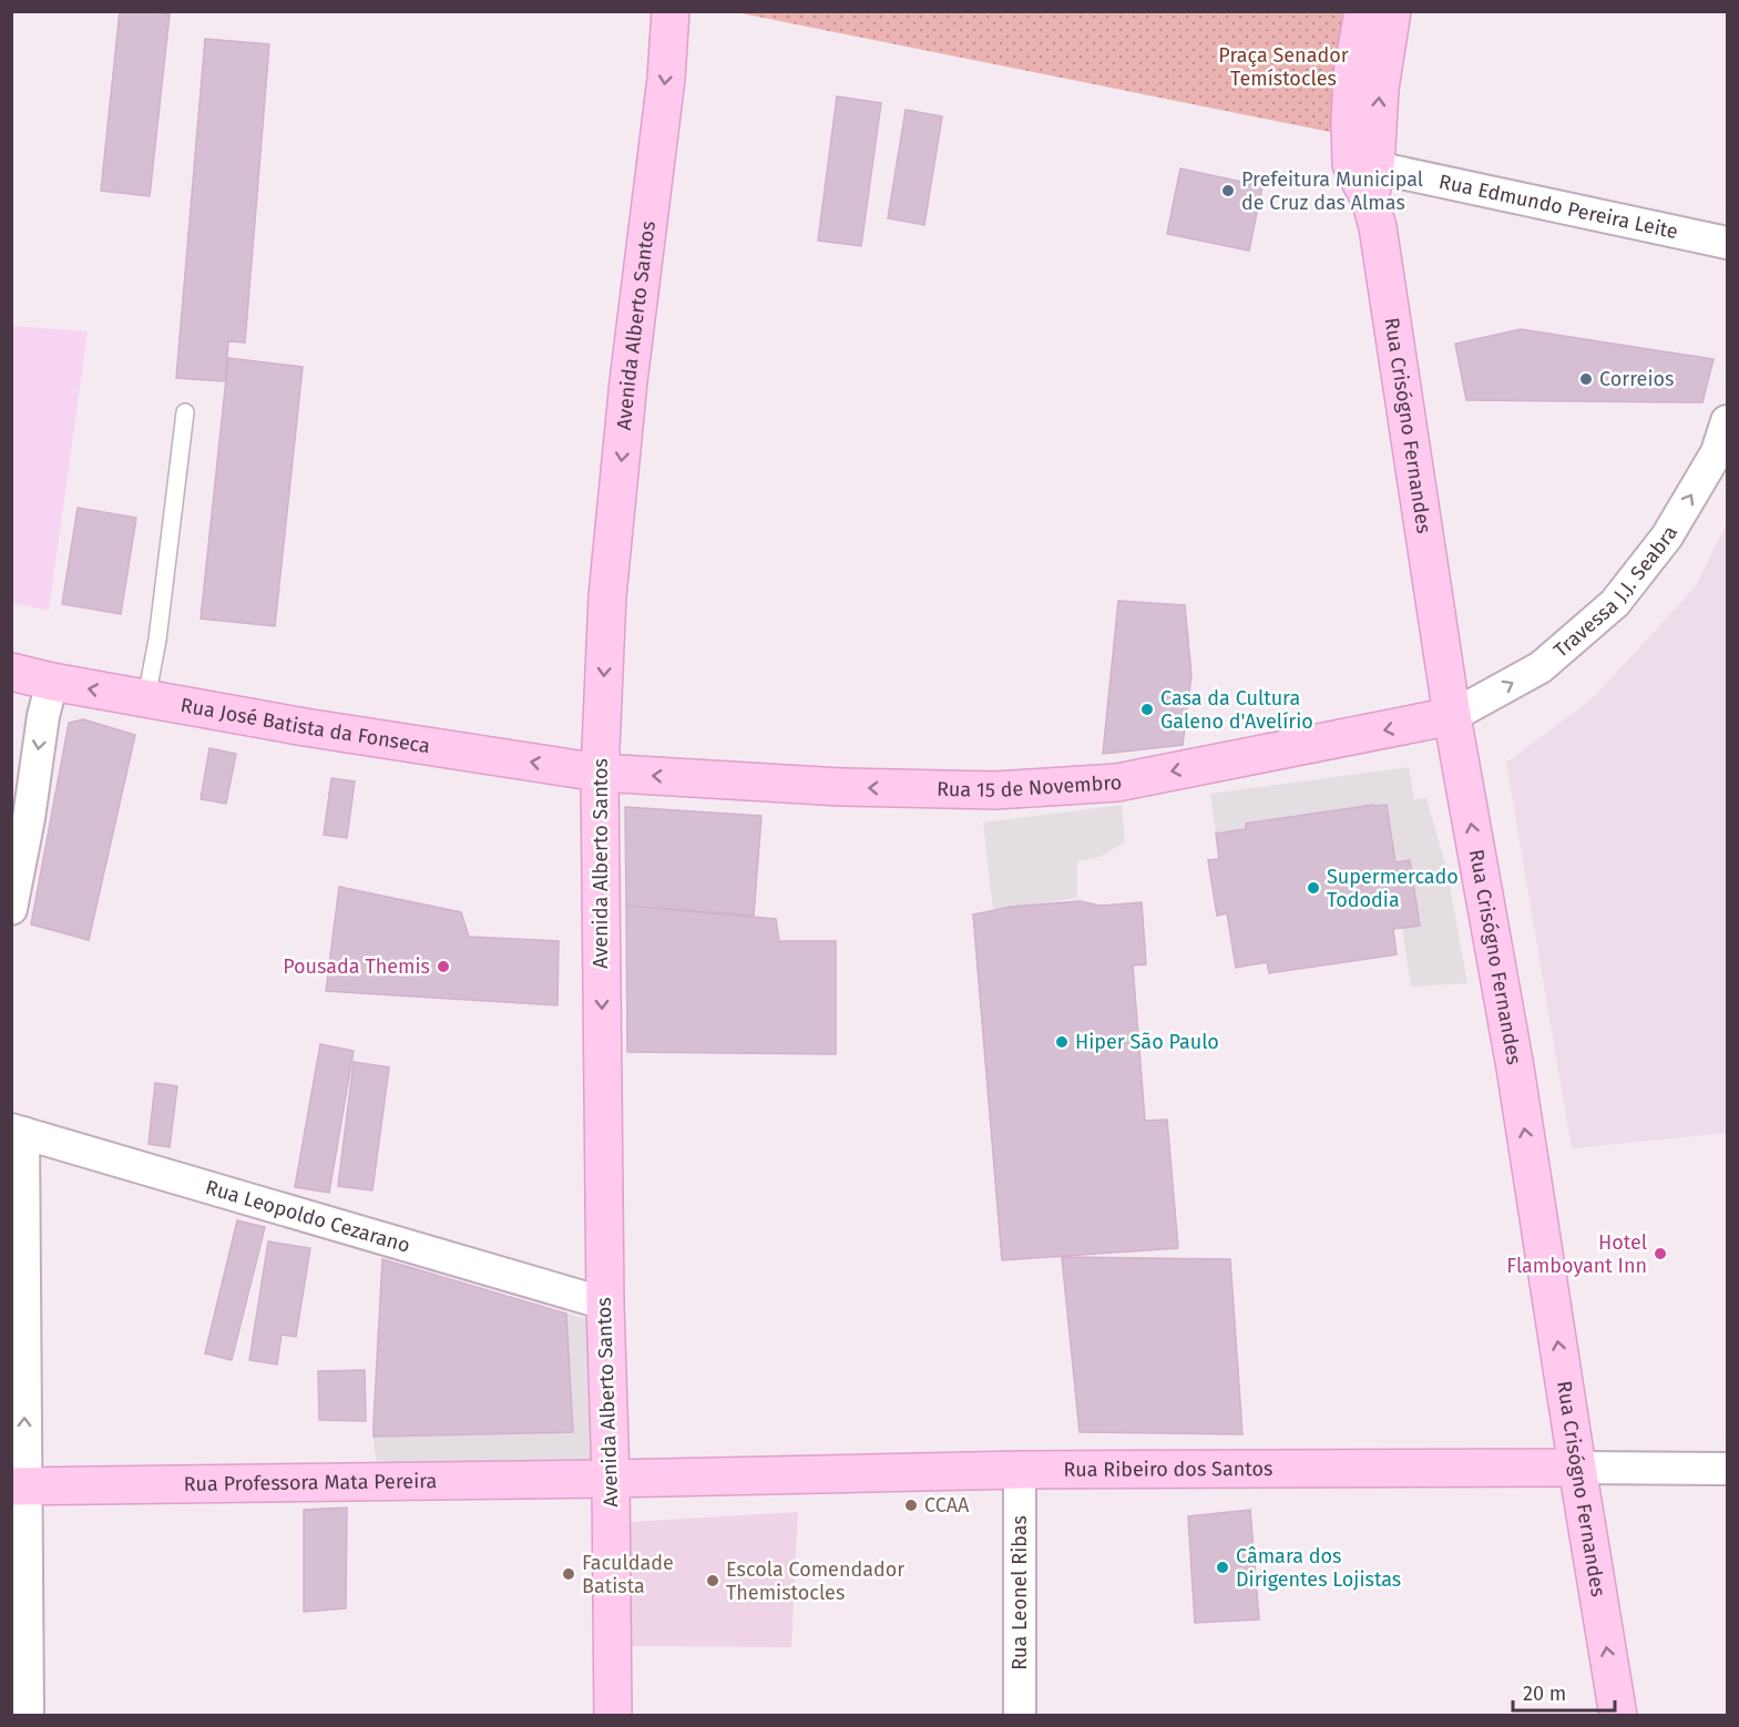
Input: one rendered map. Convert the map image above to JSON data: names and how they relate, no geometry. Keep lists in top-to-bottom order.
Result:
{
  "streets": {
    "main road": [
      "Avenida Alberto Santos",
      "Rua Crisógno Fernandes",
      "Rua José Batista da Fonseca",
      "Rua 15 de Novembro",
      "Rua Ribeiro dos Santos",
      "Rua Professora Mata Pereira"
    ],
    "street": [
      "Rua Edmundo Pereira Leite",
      "Travessa J.J. Seabra",
      "Rua Leopoldo Cezarano",
      "Rua Leonel Ribas"
    ]
  },
  "crossings": [
    ["Rua Edmundo Pereira Leite", "Rua Crisógno Fernandes"],
    ["Avenida Alberto Santos", "Rua José Batista da Fonseca"],
    ["Avenida Alberto Santos", "Rua 15 de Novembro"],
    ["Avenida Alberto Santos", "Rua Leopoldo Cezarano"],
    ["Avenida Alberto Santos", "Rua Ribeiro dos Santos"],
    ["Avenida Alberto Santos", "Rua Professora Mata Pereira"],
    ["Rua Crisógno Fernandes", "Travessa J.J. Seabra"],
    ["Rua Crisógno Fernandes", "Rua 15 de Novembro"],
    ["Rua Crisógno Fernandes", "Rua Ribeiro dos Santos"],
    ["Travessa J.J. Seabra", "Rua 15 de Novembro"],
    ["Rua José Batista da Fonseca", "Rua 15 de Novembro"],
    ["Rua Ribeiro dos Santos", "Rua Professora Mata Pereira"],
    ["Rua Ribeiro dos Santos", "Rua Leonel Ribas"]
  ],
  "one_way": [
    "Avenida Alberto Santos",
    "Rua Crisógno Fernandes",
    "Travessa J.J. Seabra",
    "Rua José Batista da Fonseca",
    "Rua 15 de Novembro"
  ],
  "parks": ["Praça Senador Temístocles"],
  "places": [
    "Prefeitura Municipal de Cruz das Almas",
    "Correios",
    "Casa da Cultura Galeno d'Avelírio",
    "Supermercado Tododia",
    "Pousada Themis",
    "Hiper São Paulo",
    "Hotel Flamboyant Inn",
    "CCAA",
    "Câmara dos Dirigentes Lojistas",
    "Faculdade Batista",
    "Escola Comendador Themistocles"
  ],
  "scale_bar": "20 m"
}
